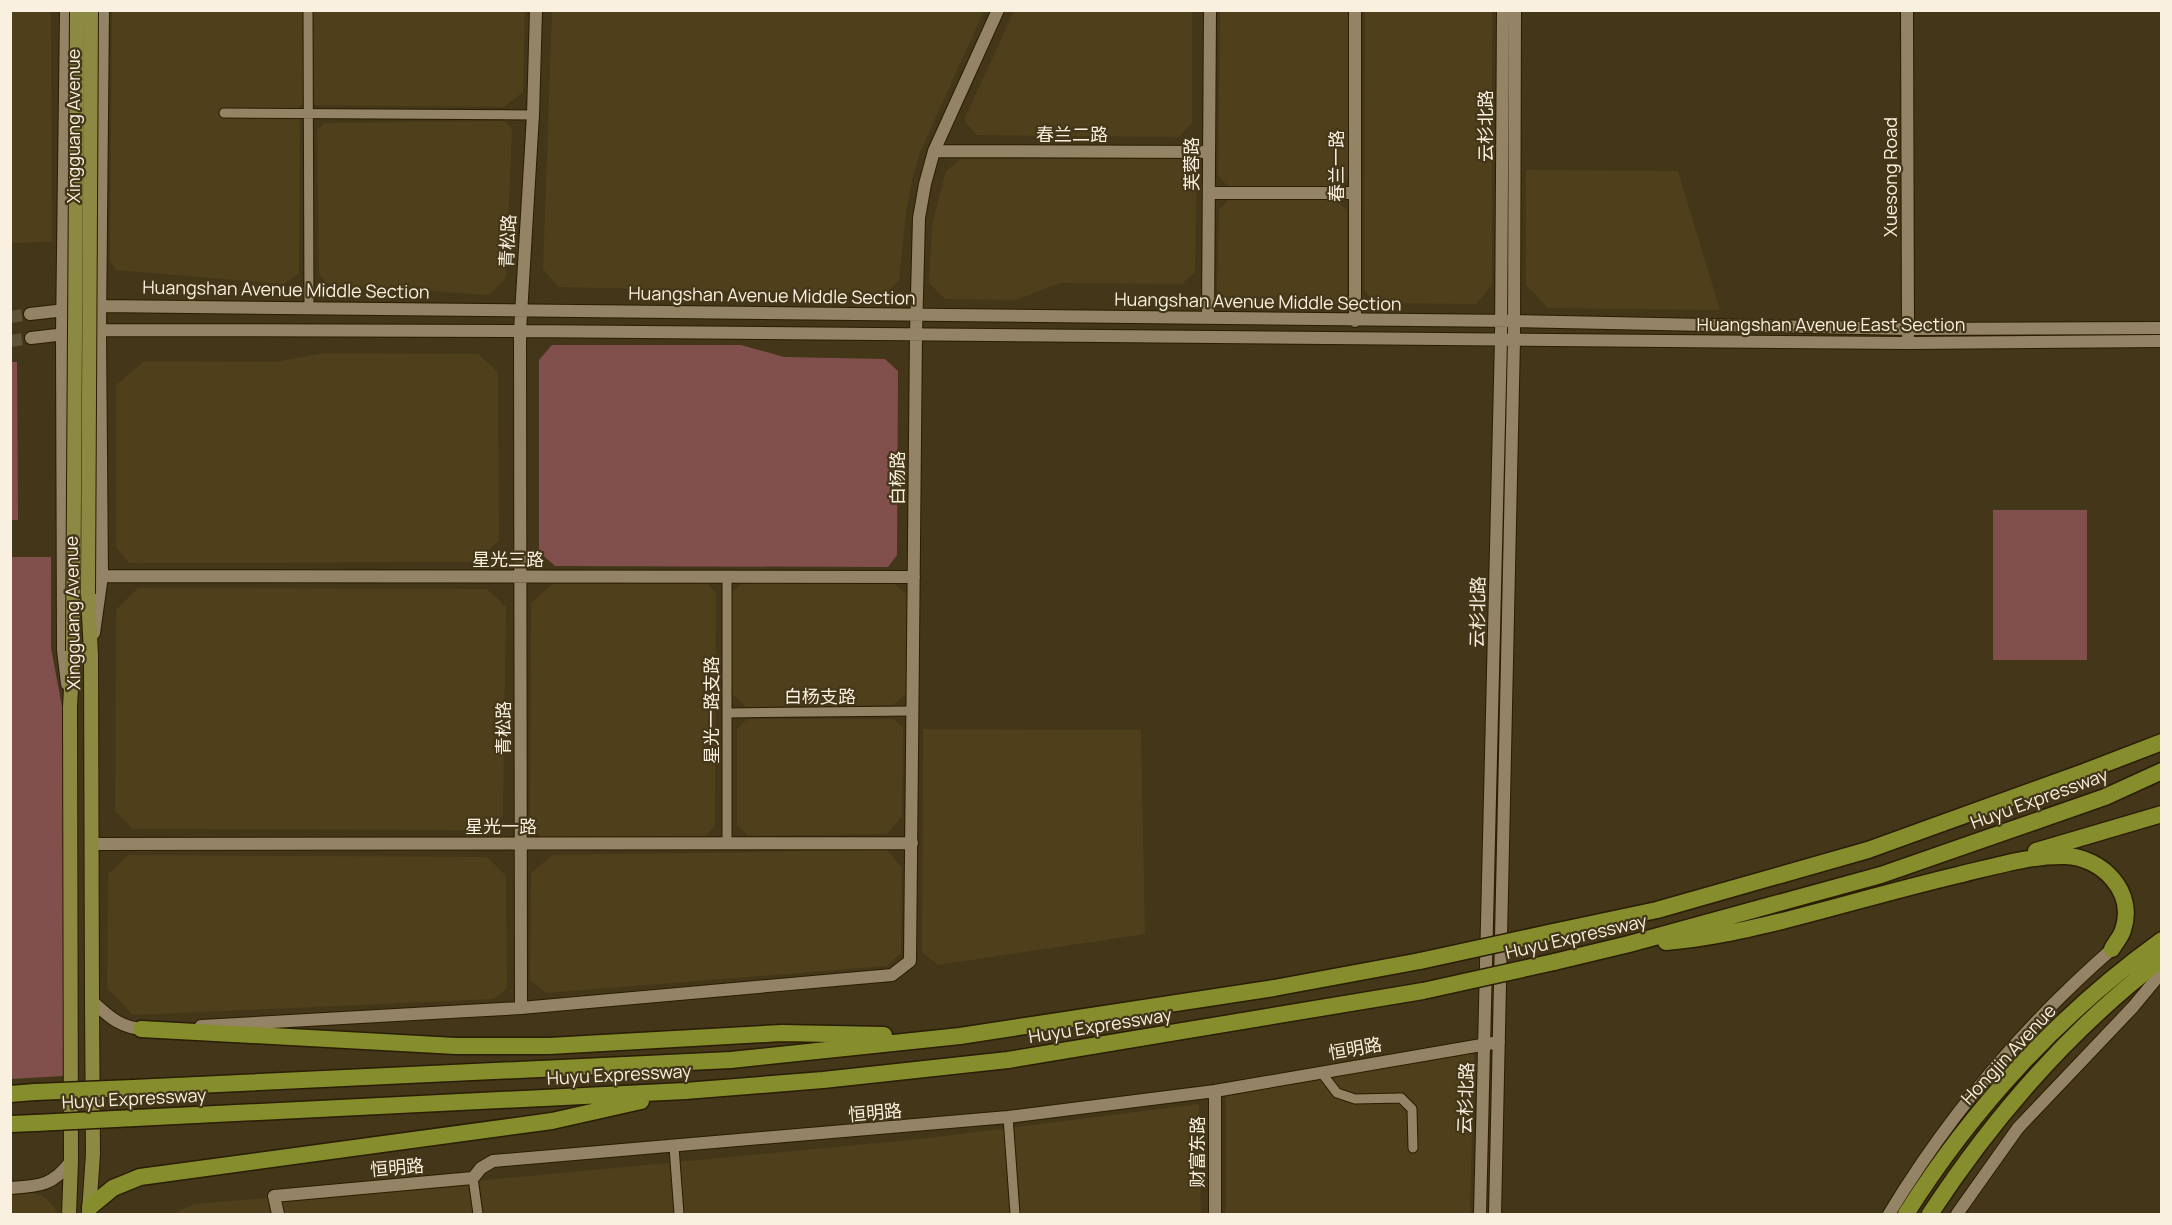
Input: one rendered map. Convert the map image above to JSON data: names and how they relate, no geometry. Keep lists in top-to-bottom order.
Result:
{
  "streets": {
    "highway": ["Huyu Expressway", "Hongjin Avenue"],
    "main road": ["Xingguang Avenue"],
    "street": [
      "云杉北路",
      "春兰二路",
      "芙蓉路",
      "春兰一路",
      "Xuesong Road",
      "青松路",
      "Huangshan Avenue Middle Section",
      "Huangshan Avenue East Section",
      "白杨路",
      "星光三路",
      "白杨支路",
      "星光一路支路",
      "星光一路",
      "恒明路",
      "财富东路"
    ]
  },
  "crossings": [
    ["Xingguang Avenue", "星光一路"],
    ["云杉北路", "Huangshan Avenue Middle Section"],
    ["云杉北路", "Huangshan Avenue East Section"],
    ["云杉北路", "恒明路"],
    ["春兰二路", "芙蓉路"],
    ["春兰二路", "白杨路"],
    ["芙蓉路", "Huangshan Avenue Middle Section"],
    ["春兰一路", "Huangshan Avenue Middle Section"],
    ["Xuesong Road", "Huangshan Avenue East Section"],
    ["青松路", "Huangshan Avenue Middle Section"],
    ["青松路", "白杨路"],
    ["青松路", "星光三路"],
    ["青松路", "星光一路"],
    ["Huangshan Avenue Middle Section", "Huangshan Avenue East Section"],
    ["Huangshan Avenue Middle Section", "白杨路"],
    ["白杨路", "星光三路"],
    ["白杨路", "白杨支路"],
    ["白杨路", "星光一路"],
    ["星光三路", "星光一路支路"],
    ["白杨支路", "星光一路支路"],
    ["星光一路支路", "星光一路"],
    ["恒明路", "财富东路"]
  ]
}
